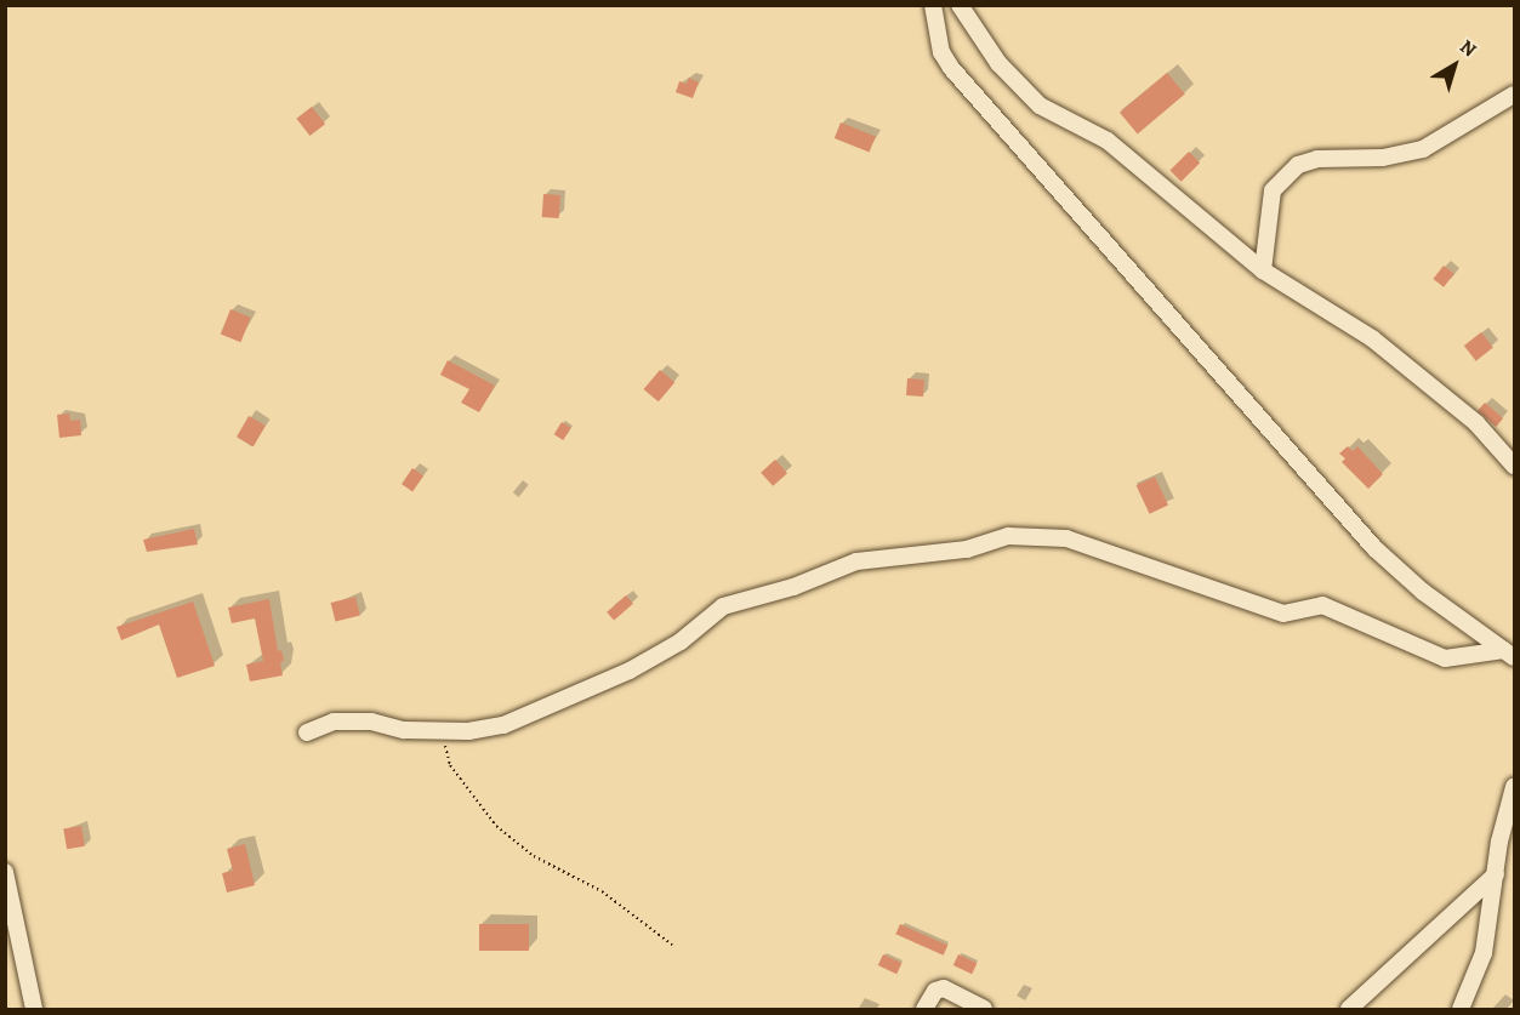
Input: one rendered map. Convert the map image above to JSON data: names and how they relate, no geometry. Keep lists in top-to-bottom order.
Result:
{
  "north": "top right"
}
